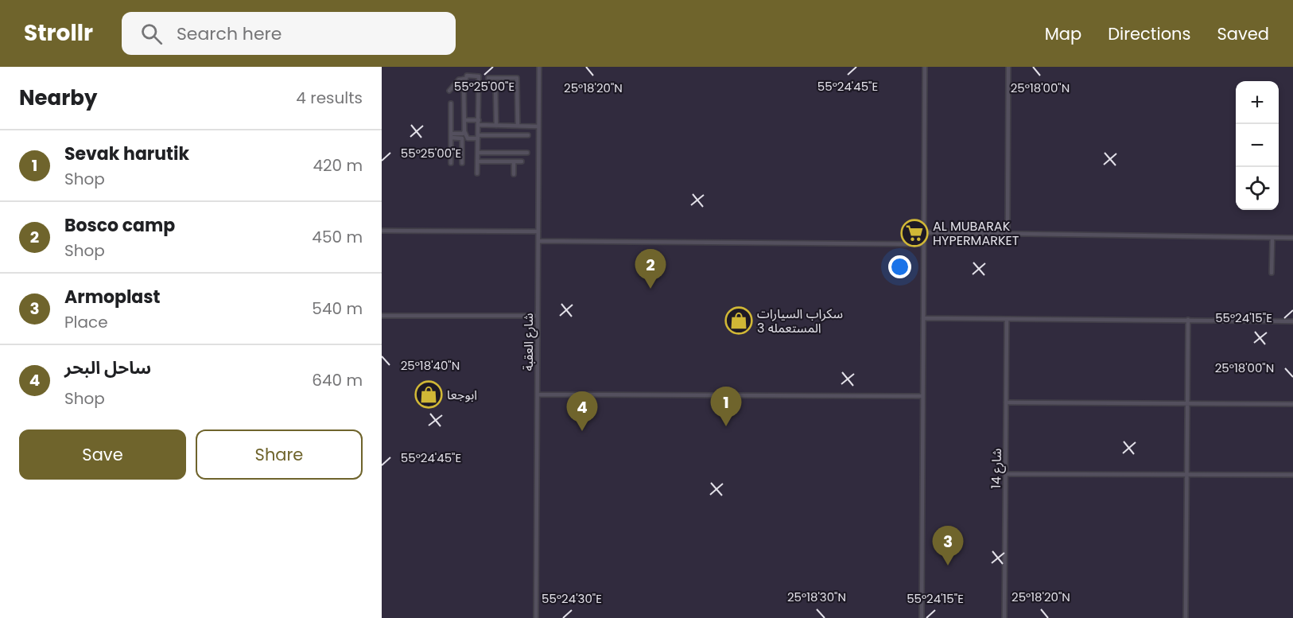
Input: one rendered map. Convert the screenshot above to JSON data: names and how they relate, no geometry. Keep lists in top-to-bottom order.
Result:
{
  "streets": {
    "street": ["شارع العقبة", "شارع 14"]
  },
  "places": {
    "supermarket": ["AL MUBARAK HYPERMARKET"],
    "shop": ["سكراب السيارات المستعمله 3", "ابوجعا"]
  },
  "page": {
    "header": "Strollr",
    "search": "Search here",
    "nav": ["Map", "Directions", "Saved"],
    "heading": ["Nearby", "4 results"],
    "map_buttons": ["+", "−"],
    "list": [
      {
        "mark": "1",
        "name": "Sevak harutik",
        "note": "Shop",
        "value": "420 m"
      },
      {
        "mark": "2",
        "name": "Bosco camp",
        "note": "Shop",
        "value": "450 m"
      },
      {
        "mark": "3",
        "name": "Armoplast",
        "note": "Place",
        "value": "540 m"
      },
      {
        "mark": "4",
        "name": "ساحل البحر",
        "note": "Shop",
        "value": "640 m"
      }
    ],
    "pins": [
      "2",
      "1",
      "4",
      "3"
    ],
    "buttons": ["Save", "Share"]
  },
  "coordinates": [
    "55°25'00\"E",
    "55°24'45\"E",
    "25°18'20\"N",
    "25°18'00\"N",
    "55°24'15\"E",
    "25°18'40\"N",
    "25°18'30\"N",
    "55°24'30\"E"
  ]
}
